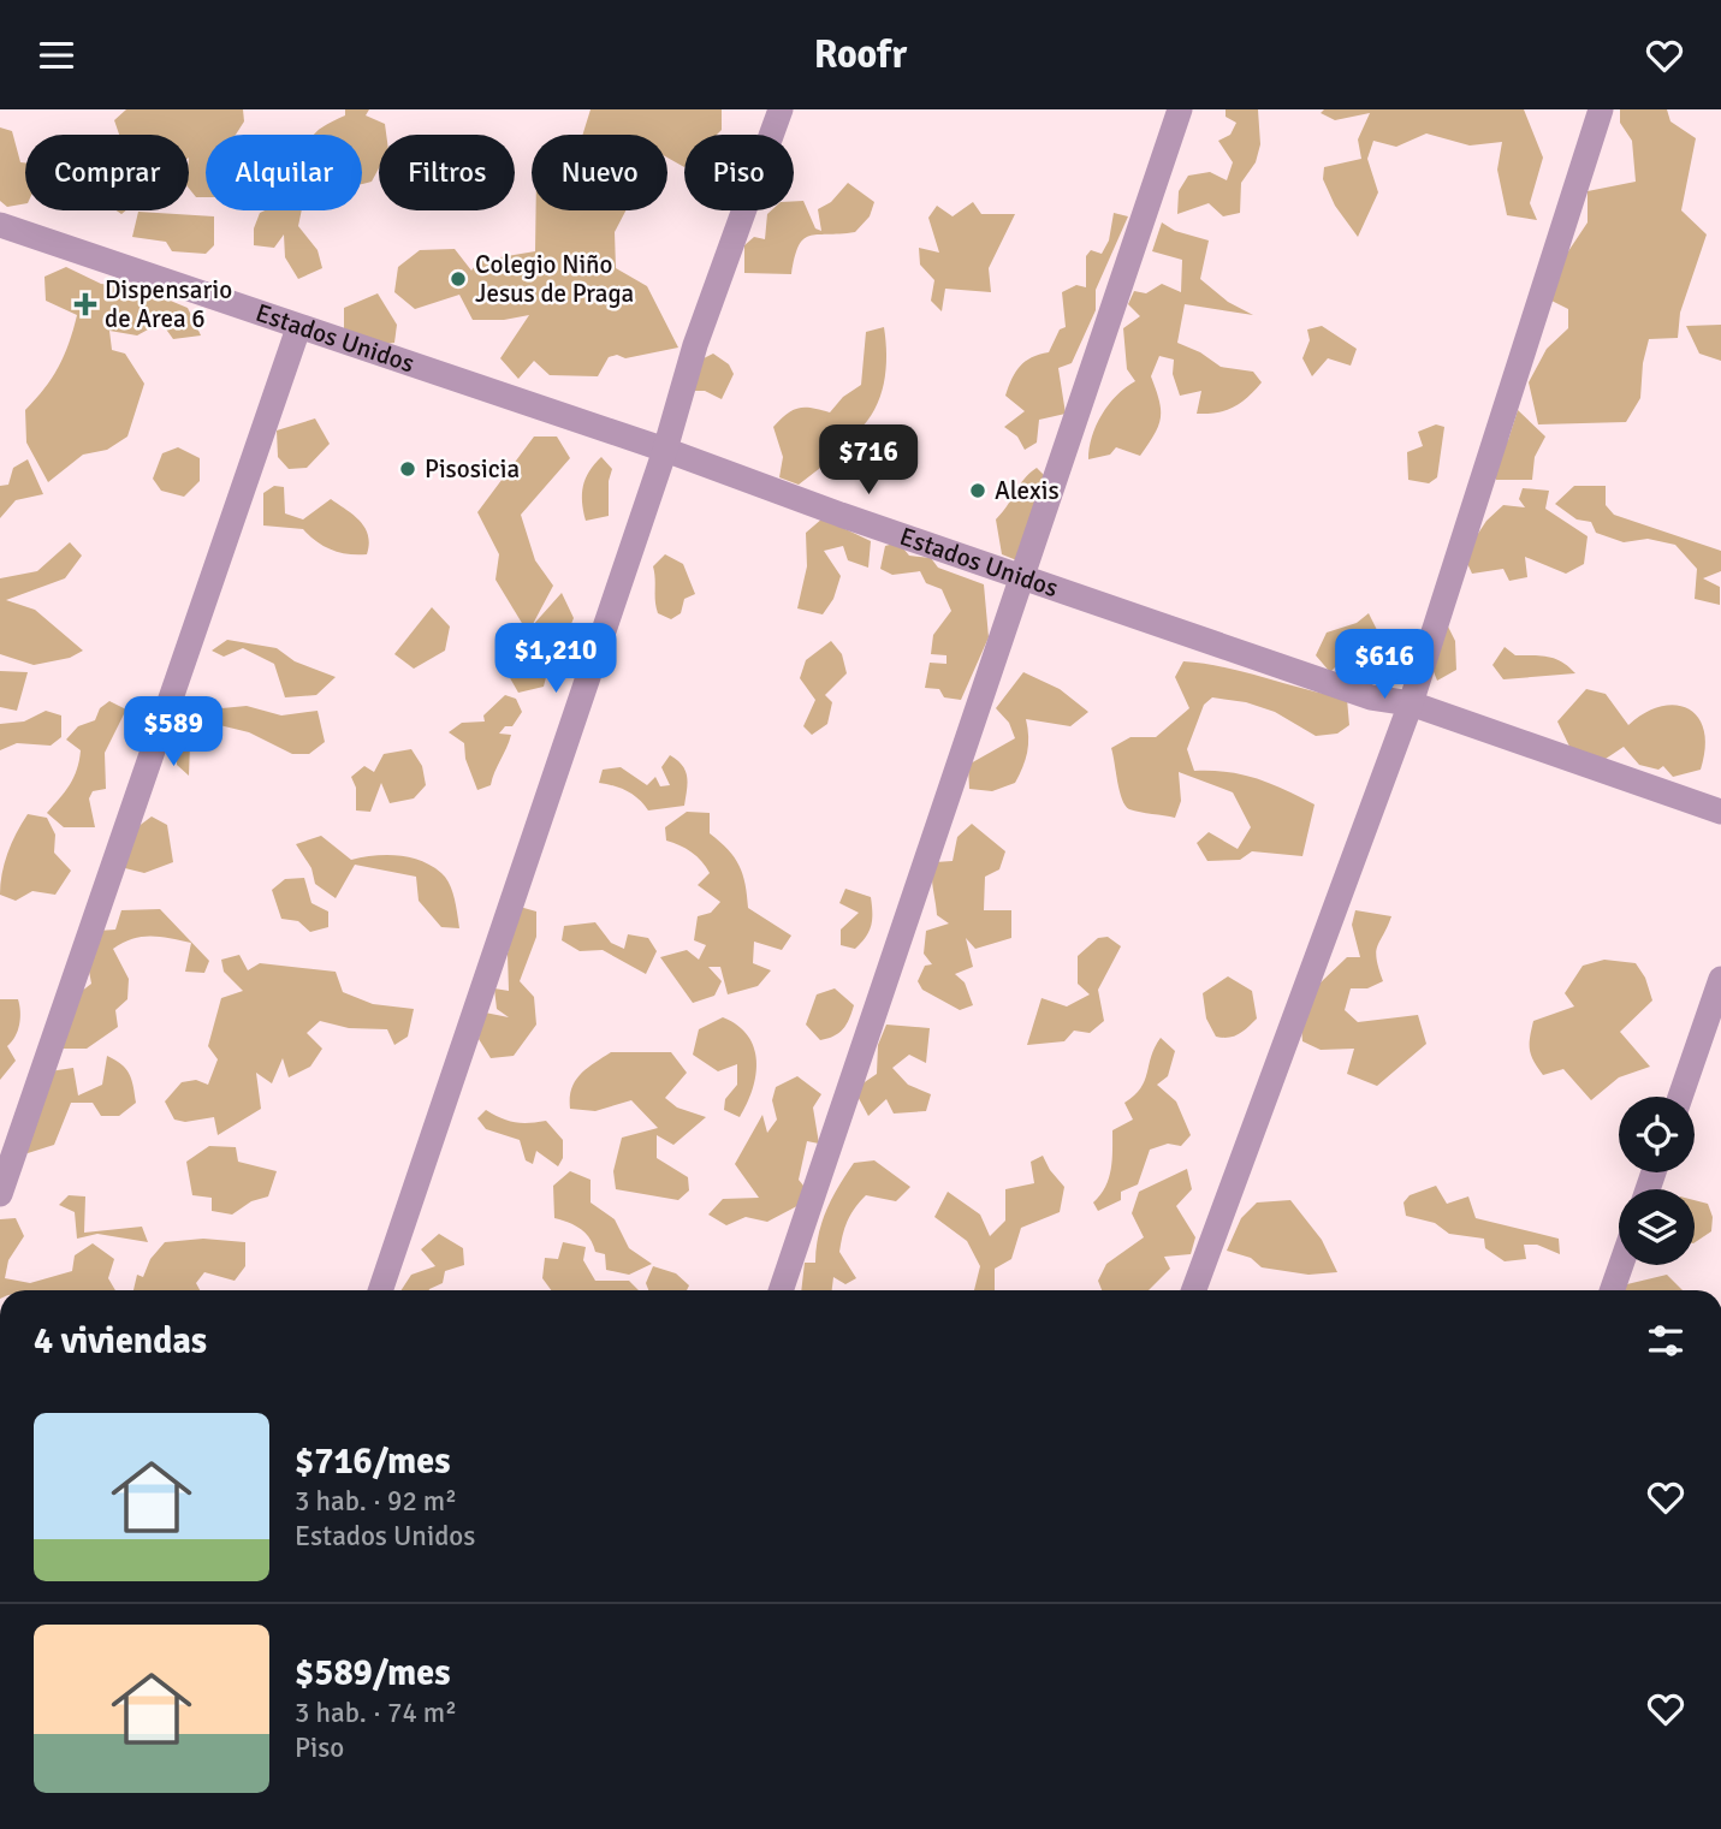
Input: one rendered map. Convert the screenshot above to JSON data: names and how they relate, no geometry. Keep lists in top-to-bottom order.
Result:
{
  "streets": {
    "street": ["Estados Unidos"]
  },
  "places": {
    "other": ["Colegio Niño Jesus de Praga", "Pisosicia", "Alexis"],
    "health": ["Dispensario de Area 6"]
  },
  "page": {
    "header": "Roofr",
    "chip": [
      "Comprar",
      "Alquilar",
      "Filtros",
      "Nuevo",
      "Piso"
    ],
    "price": [
      "$716",
      "$1,210",
      "$616",
      "$589"
    ],
    "heading": "4 viviendas",
    "list": [
      {
        "name": "$716/mes",
        "note": "3 hab. · 92 m² · Estados Unidos"
      },
      {
        "name": "$589/mes",
        "note": "3 hab. · 74 m² · Piso"
      }
    ]
  }
}
